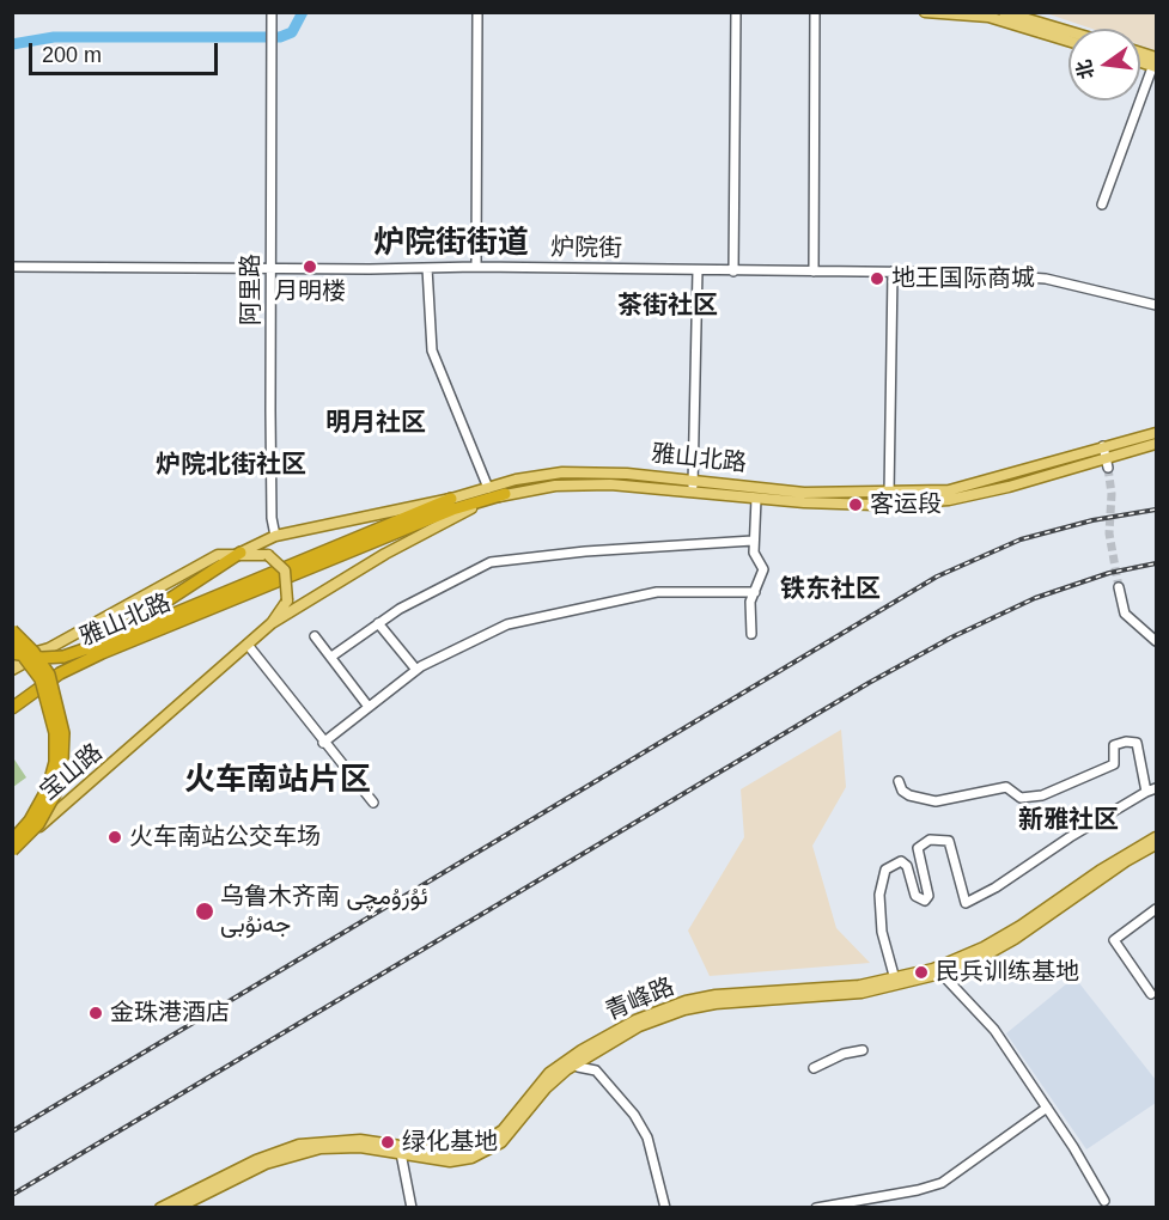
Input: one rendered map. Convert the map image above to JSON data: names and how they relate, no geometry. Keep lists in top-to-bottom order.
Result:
{
  "streets": {
    "highway": ["雅山北路"],
    "main road": ["宝山路", "青峰路"],
    "street": ["炉院街", "阿里路"]
  },
  "crossings": [
    ["炉院街", "阿里路"],
    ["阿里路", "雅山北路"],
    ["雅山北路", "宝山路"]
  ],
  "districts": [
    "炉院街街道",
    "茶街社区",
    "明月社区",
    "炉院北街社区",
    "铁东社区",
    "火车南站片区",
    "新雅社区"
  ],
  "places": [
    "月明楼",
    "地王国际商城",
    "客运段",
    "火车南站公交车场",
    "乌鲁木齐南 ئۇرۇمچى جەنۇبى",
    "民兵训练基地",
    "金珠港酒店",
    "绿化基地"
  ],
  "scale_bar": "200 m",
  "north": "left"
}
